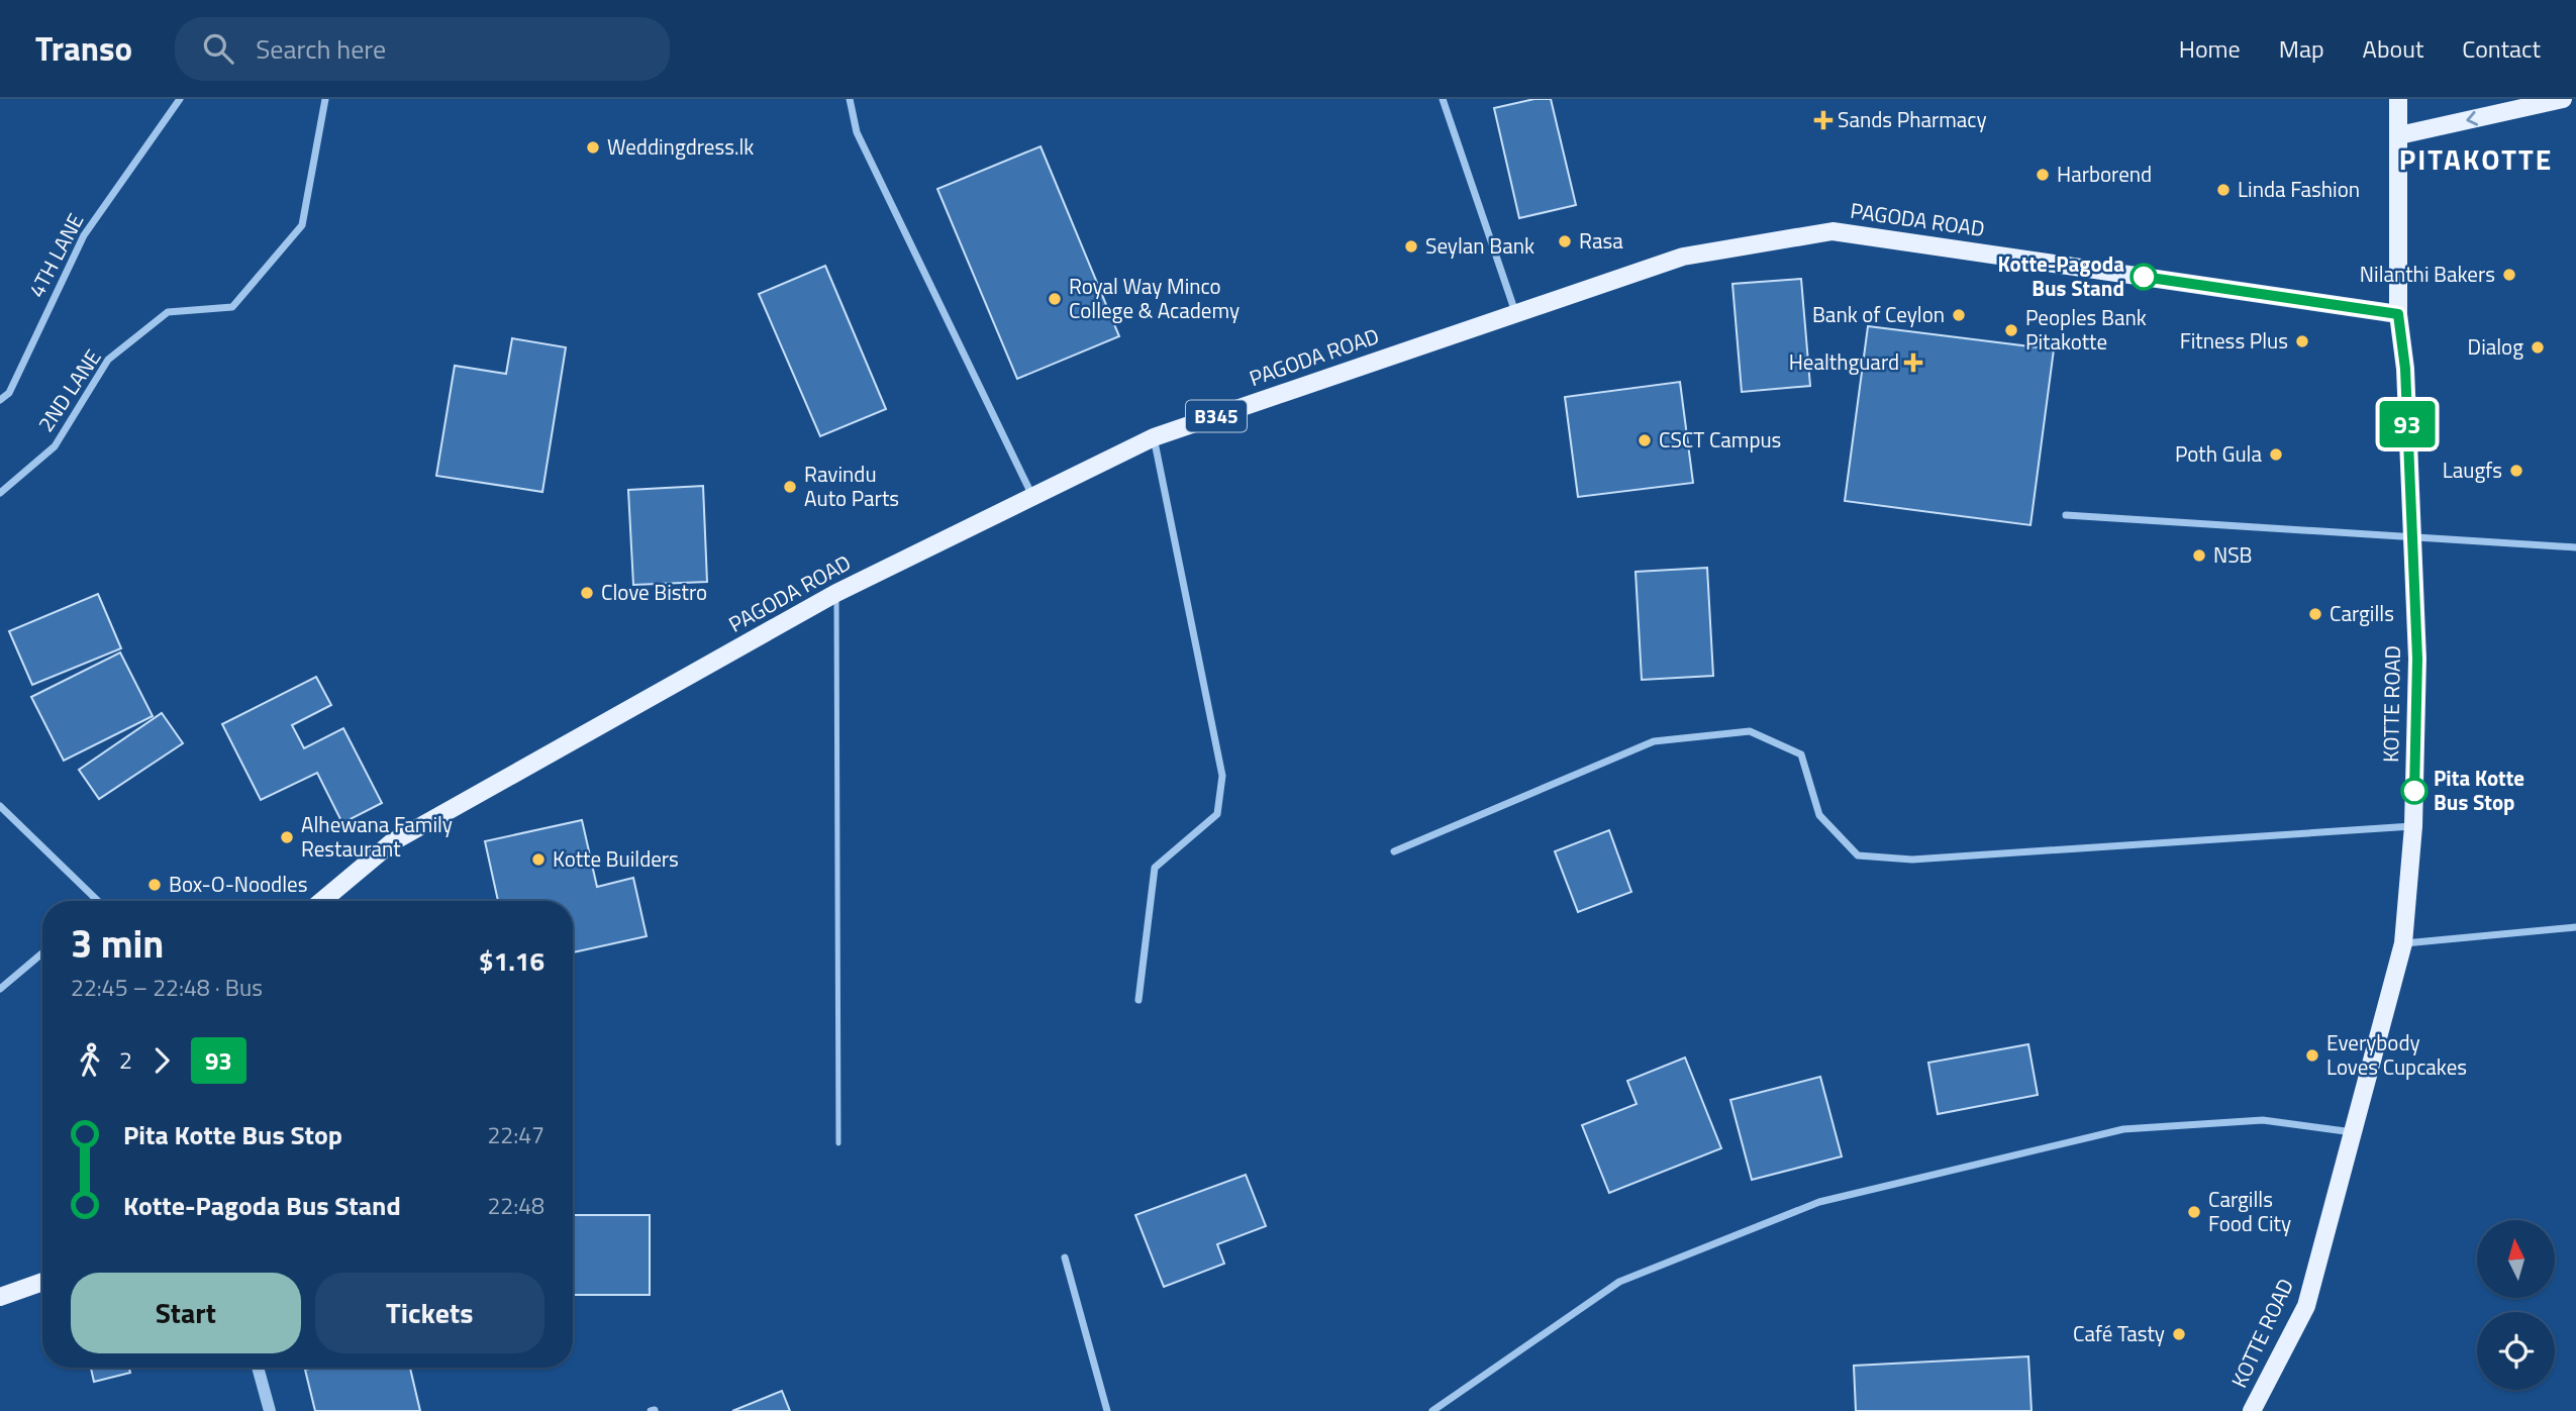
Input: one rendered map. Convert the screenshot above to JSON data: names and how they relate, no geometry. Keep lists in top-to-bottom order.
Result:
{
  "streets": {
    "main road": ["PAGODA ROAD", "B345", "KOTTE ROAD"],
    "street": ["4TH LANE", "2ND LANE"]
  },
  "crossings": [
    ["PAGODA ROAD", "KOTTE ROAD"]
  ],
  "districts": ["PITAKOTTE"],
  "places": {
    "health": ["Sands Pharmacy", "Healthguard"],
    "other": [
      "Weddingdress.lk",
      "Harborend",
      "Linda Fashion",
      "Rasa",
      "Seylan Bank",
      "Nilanthi Bakers",
      "Kotte-Pagoda Bus Stand",
      "Royal Way Minco College & Academy",
      "Bank of Ceylon",
      "Peoples Bank Pitakotte",
      "Fitness Plus",
      "Dialog",
      "CSCT Campus",
      "Poth Gula",
      "Laugfs",
      "Ravindu Auto Parts",
      "NSB",
      "Clove Bistro",
      "Cargills",
      "Pita Kotte Bus Stop",
      "Alhewana Family Restaurant",
      "Kotte Builders",
      "Box-O-Noodles",
      "Everybody Loves Cupcakes",
      "Cargills Food City",
      "Café Tasty"
    ]
  },
  "lines": ["bus line 93"],
  "north": "top",
  "page": {
    "header": "Transo",
    "search": "Search here",
    "nav": [
      "Home",
      "Map",
      "About",
      "Contact"
    ],
    "on_map": "93",
    "heading": ["3 min", "22:45 – 22:48 · Bus", "$1.16"],
    "legs": ["2", "93"],
    "list": [
      {
        "name": "Pita Kotte Bus Stop",
        "value": "22:47"
      },
      {
        "name": "Kotte-Pagoda Bus Stand",
        "value": "22:48"
      }
    ],
    "buttons": ["Start", "Tickets"]
  }
}
